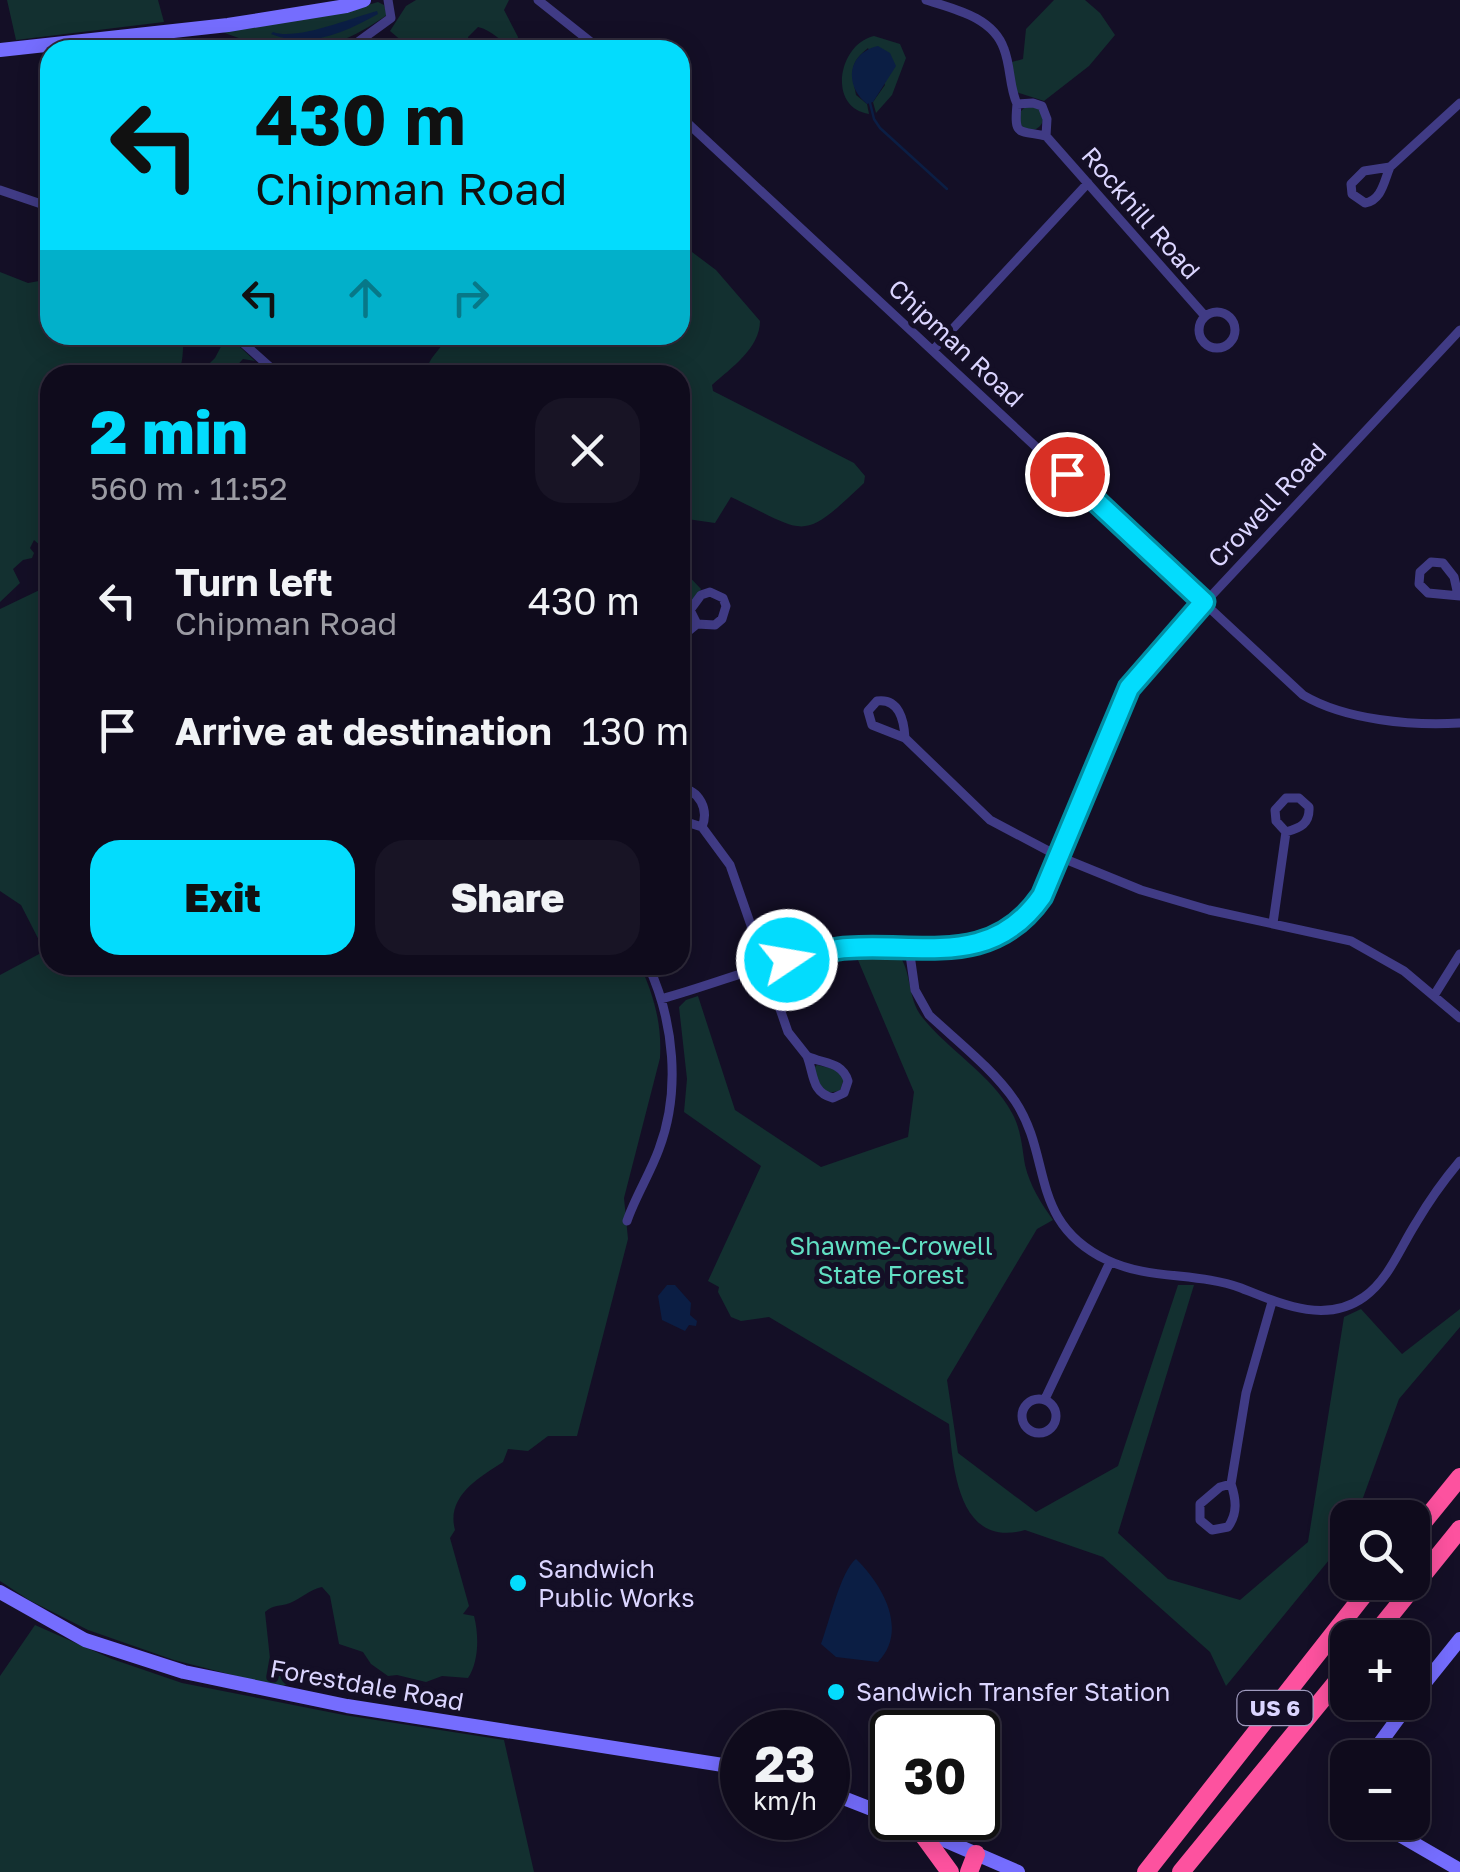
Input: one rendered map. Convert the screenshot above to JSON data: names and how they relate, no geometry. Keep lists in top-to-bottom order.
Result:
{
  "streets": {
    "highway": ["US 6"],
    "main road": ["Forestdale Road"],
    "street": ["Rockhill Road", "Chipman Road", "Crowell Road"]
  },
  "crossings": [
    ["Chipman Road", "Crowell Road"]
  ],
  "parks": ["Shawme-Crowell State Forest"],
  "places": ["Sandwich Public Works", "Sandwich Transfer Station"],
  "page": {
    "turn": ["430 m", "Chipman Road"],
    "heading": ["2 min", "560 m · 11:52"],
    "list": [
      {
        "name": "Turn left",
        "note": "Chipman Road",
        "value": "430 m"
      },
      {
        "name": "Arrive at destination",
        "value": "130 m"
      }
    ],
    "buttons": ["Exit", "Share"],
    "map_buttons": ["+", "−"],
    "speed": "23 km/h",
    "limit": "30"
  }
}
